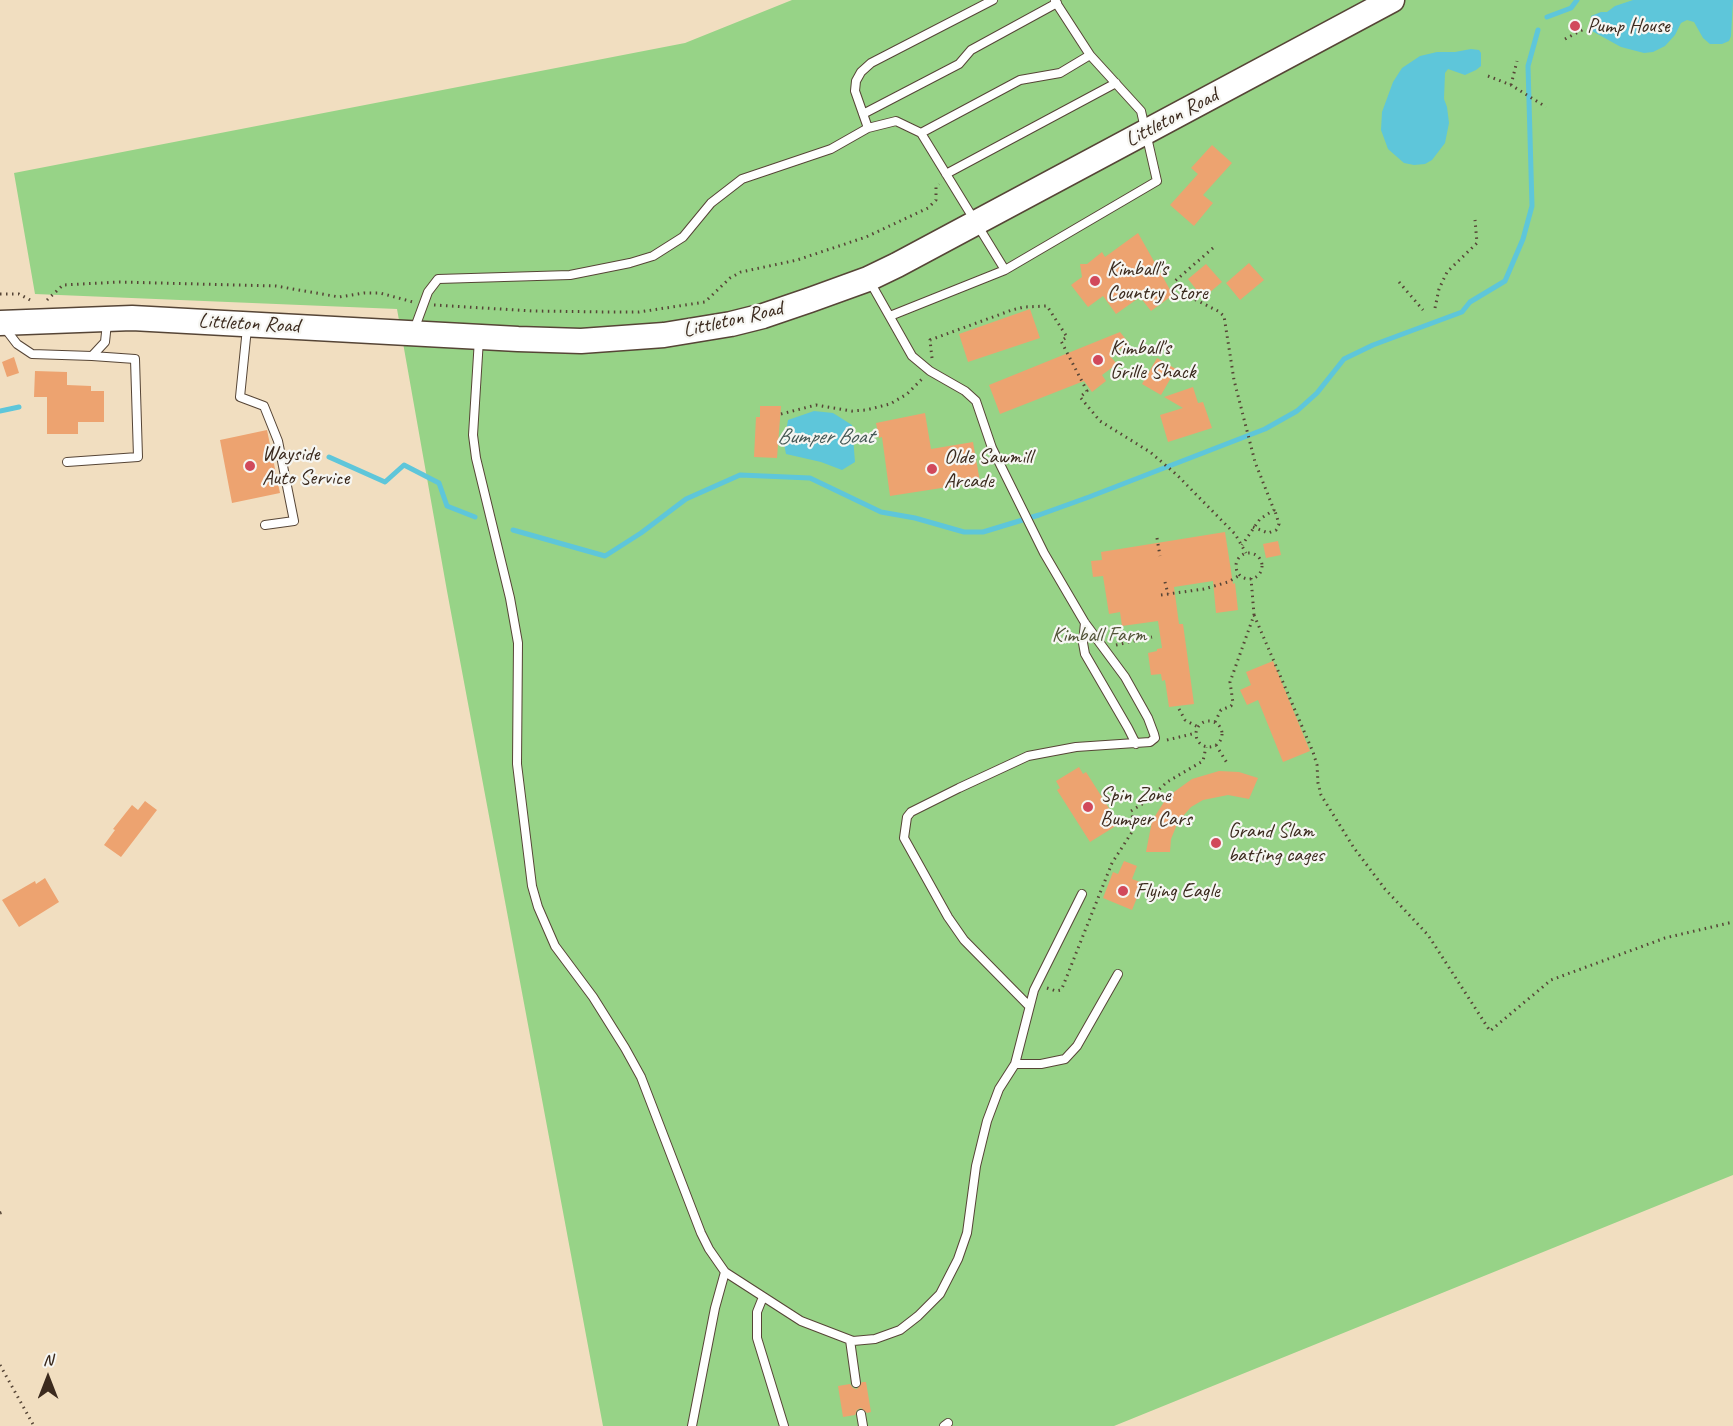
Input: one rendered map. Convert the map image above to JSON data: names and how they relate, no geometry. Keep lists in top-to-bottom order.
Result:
{
  "streets": {
    "main road": ["Littleton Road"]
  },
  "water": ["Bumper Boat"],
  "parks": ["Kimball Farm"],
  "places": [
    "Pump House",
    "Kimball's Country Store",
    "Kimball's Grille Shack",
    "Wayside Auto Service",
    "Olde Sawmill Arcade",
    "Spin Zone Bumper Cars",
    "Grand Slam batting cages",
    "Flying Eagle"
  ],
  "north": "top"
}
